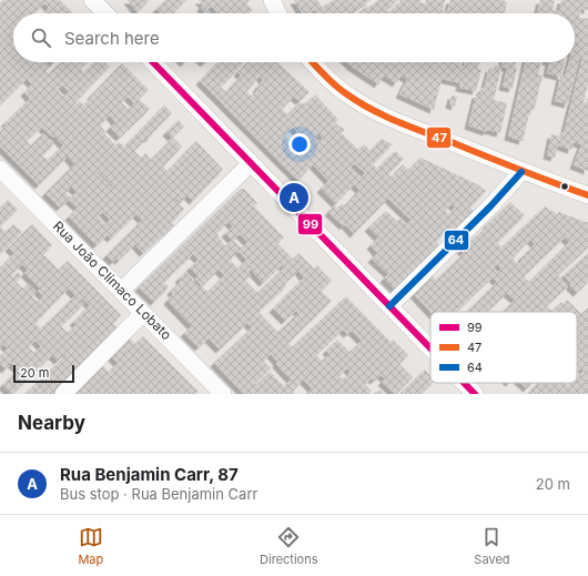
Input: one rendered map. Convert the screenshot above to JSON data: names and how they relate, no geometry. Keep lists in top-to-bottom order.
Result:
{
  "streets": {
    "street": ["Rua João Clímaco Lobato"]
  },
  "lines": ["transit line 99", "transit line 47", "transit line 64"],
  "legend": ["99", "47", "64"],
  "scale_bar": "20 m",
  "page": {
    "search": "Search here",
    "pins": "A",
    "scale": "20 m",
    "heading": "Nearby",
    "list": [
      {
        "mark": "A",
        "name": "Rua Benjamin Carr, 87",
        "note": "Bus stop · Rua Benjamin Carr",
        "value": "20 m"
      }
    ],
    "nav": ["Map", "Directions", "Saved"]
  }
}
